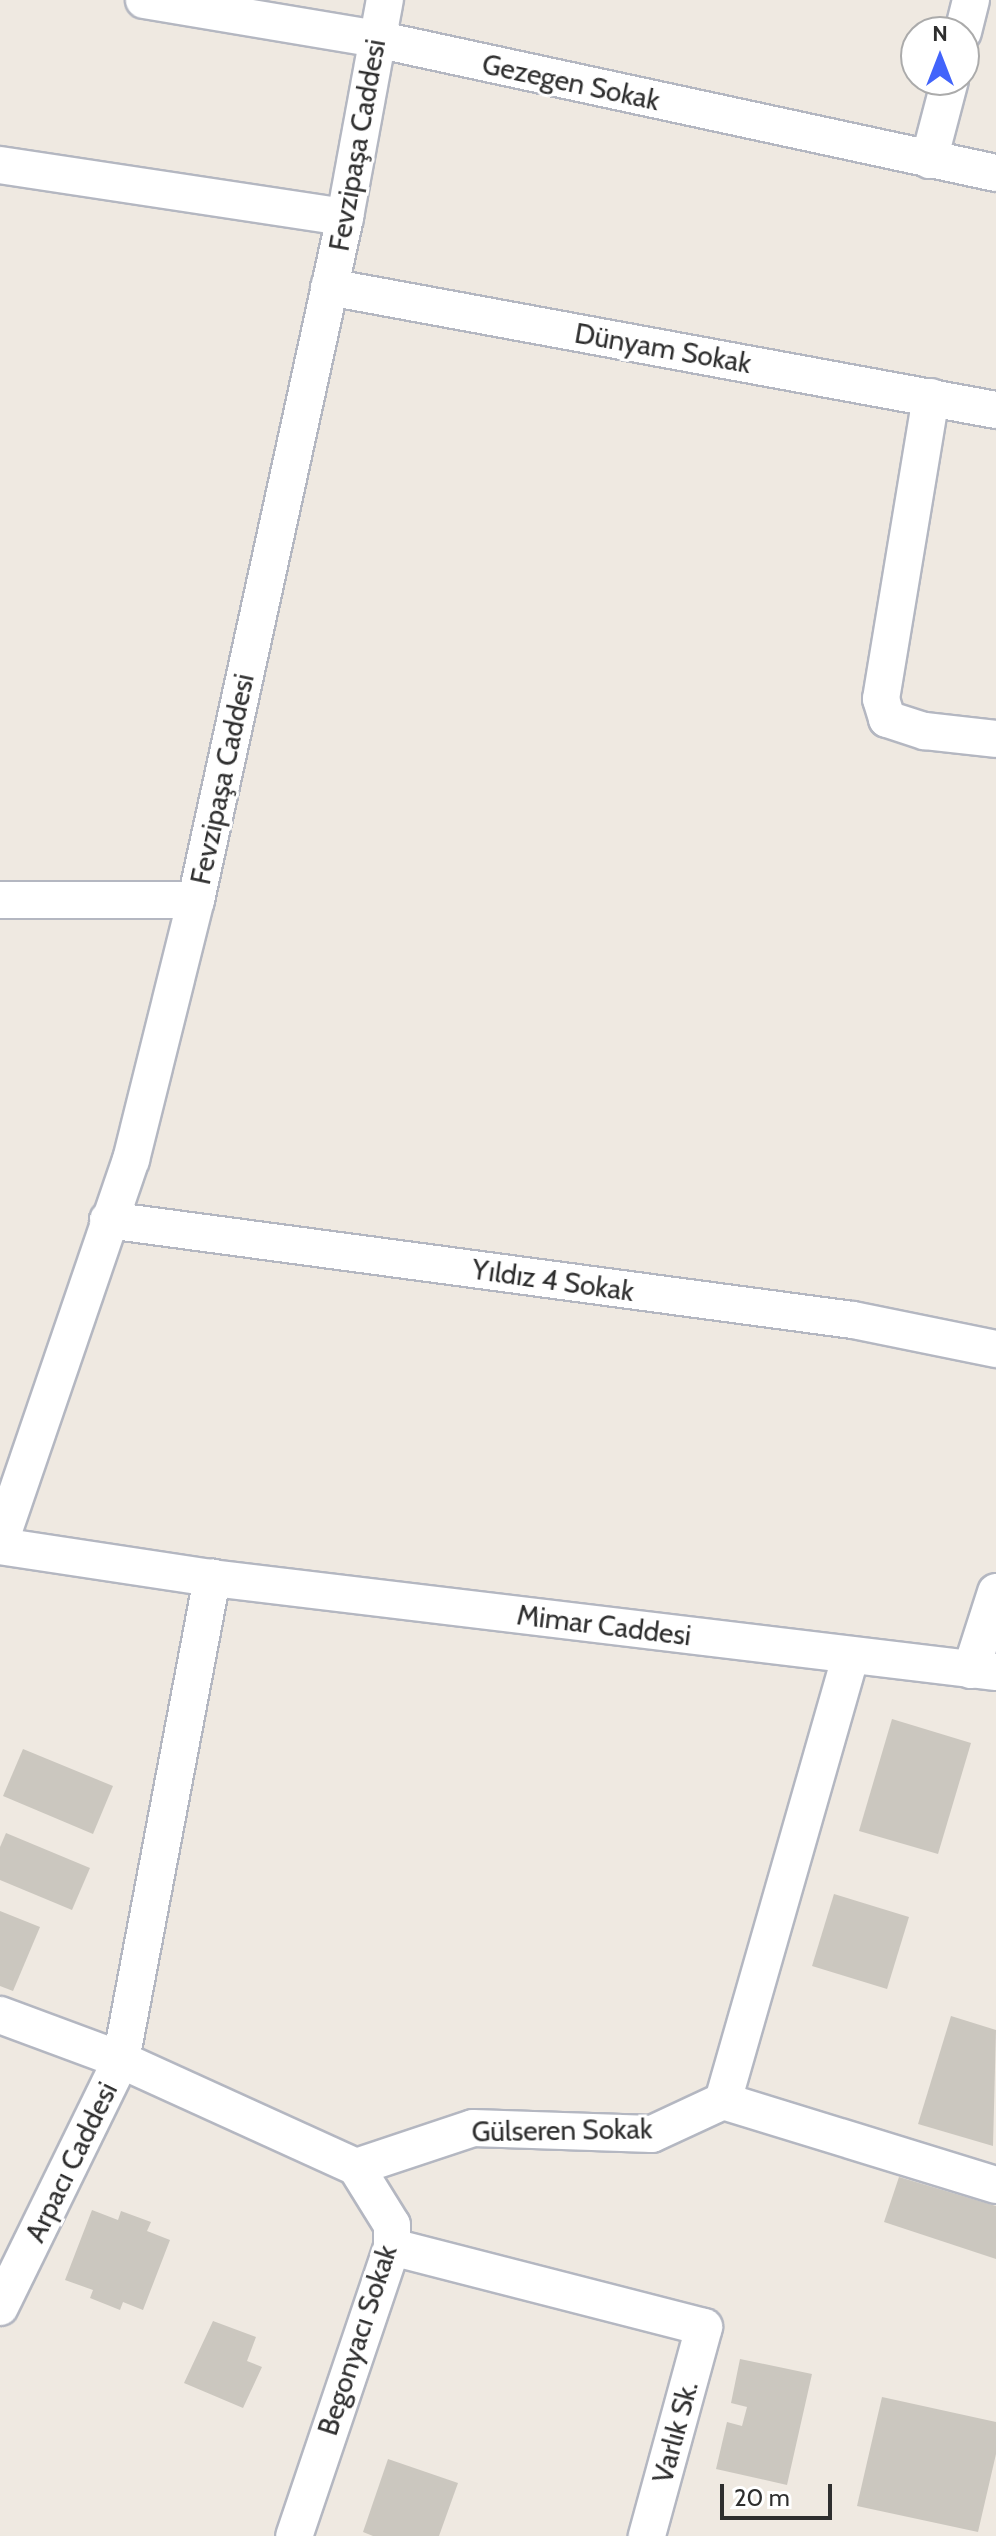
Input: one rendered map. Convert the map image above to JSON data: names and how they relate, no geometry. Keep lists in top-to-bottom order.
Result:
{
  "streets": {
    "street": [
      "Gezegen Sokak",
      "Fevzipaşa Caddesi",
      "Dünyam Sokak",
      "Yıldız 4 Sokak",
      "Mimar Caddesi",
      "Gülseren Sokak",
      "Arpacı Caddesi",
      "Begonyacı Sokak",
      "Varlık Sk."
    ]
  },
  "crossings": [
    ["Gezegen Sokak", "Fevzipaşa Caddesi"],
    ["Fevzipaşa Caddesi", "Dünyam Sokak"],
    ["Fevzipaşa Caddesi", "Yıldız 4 Sokak"],
    ["Fevzipaşa Caddesi", "Mimar Caddesi"],
    ["Mimar Caddesi", "Arpacı Caddesi"],
    ["Gülseren Sokak", "Begonyacı Sokak"],
    ["Begonyacı Sokak", "Varlık Sk."]
  ],
  "scale_bar": "20 m",
  "north": "top"
}
